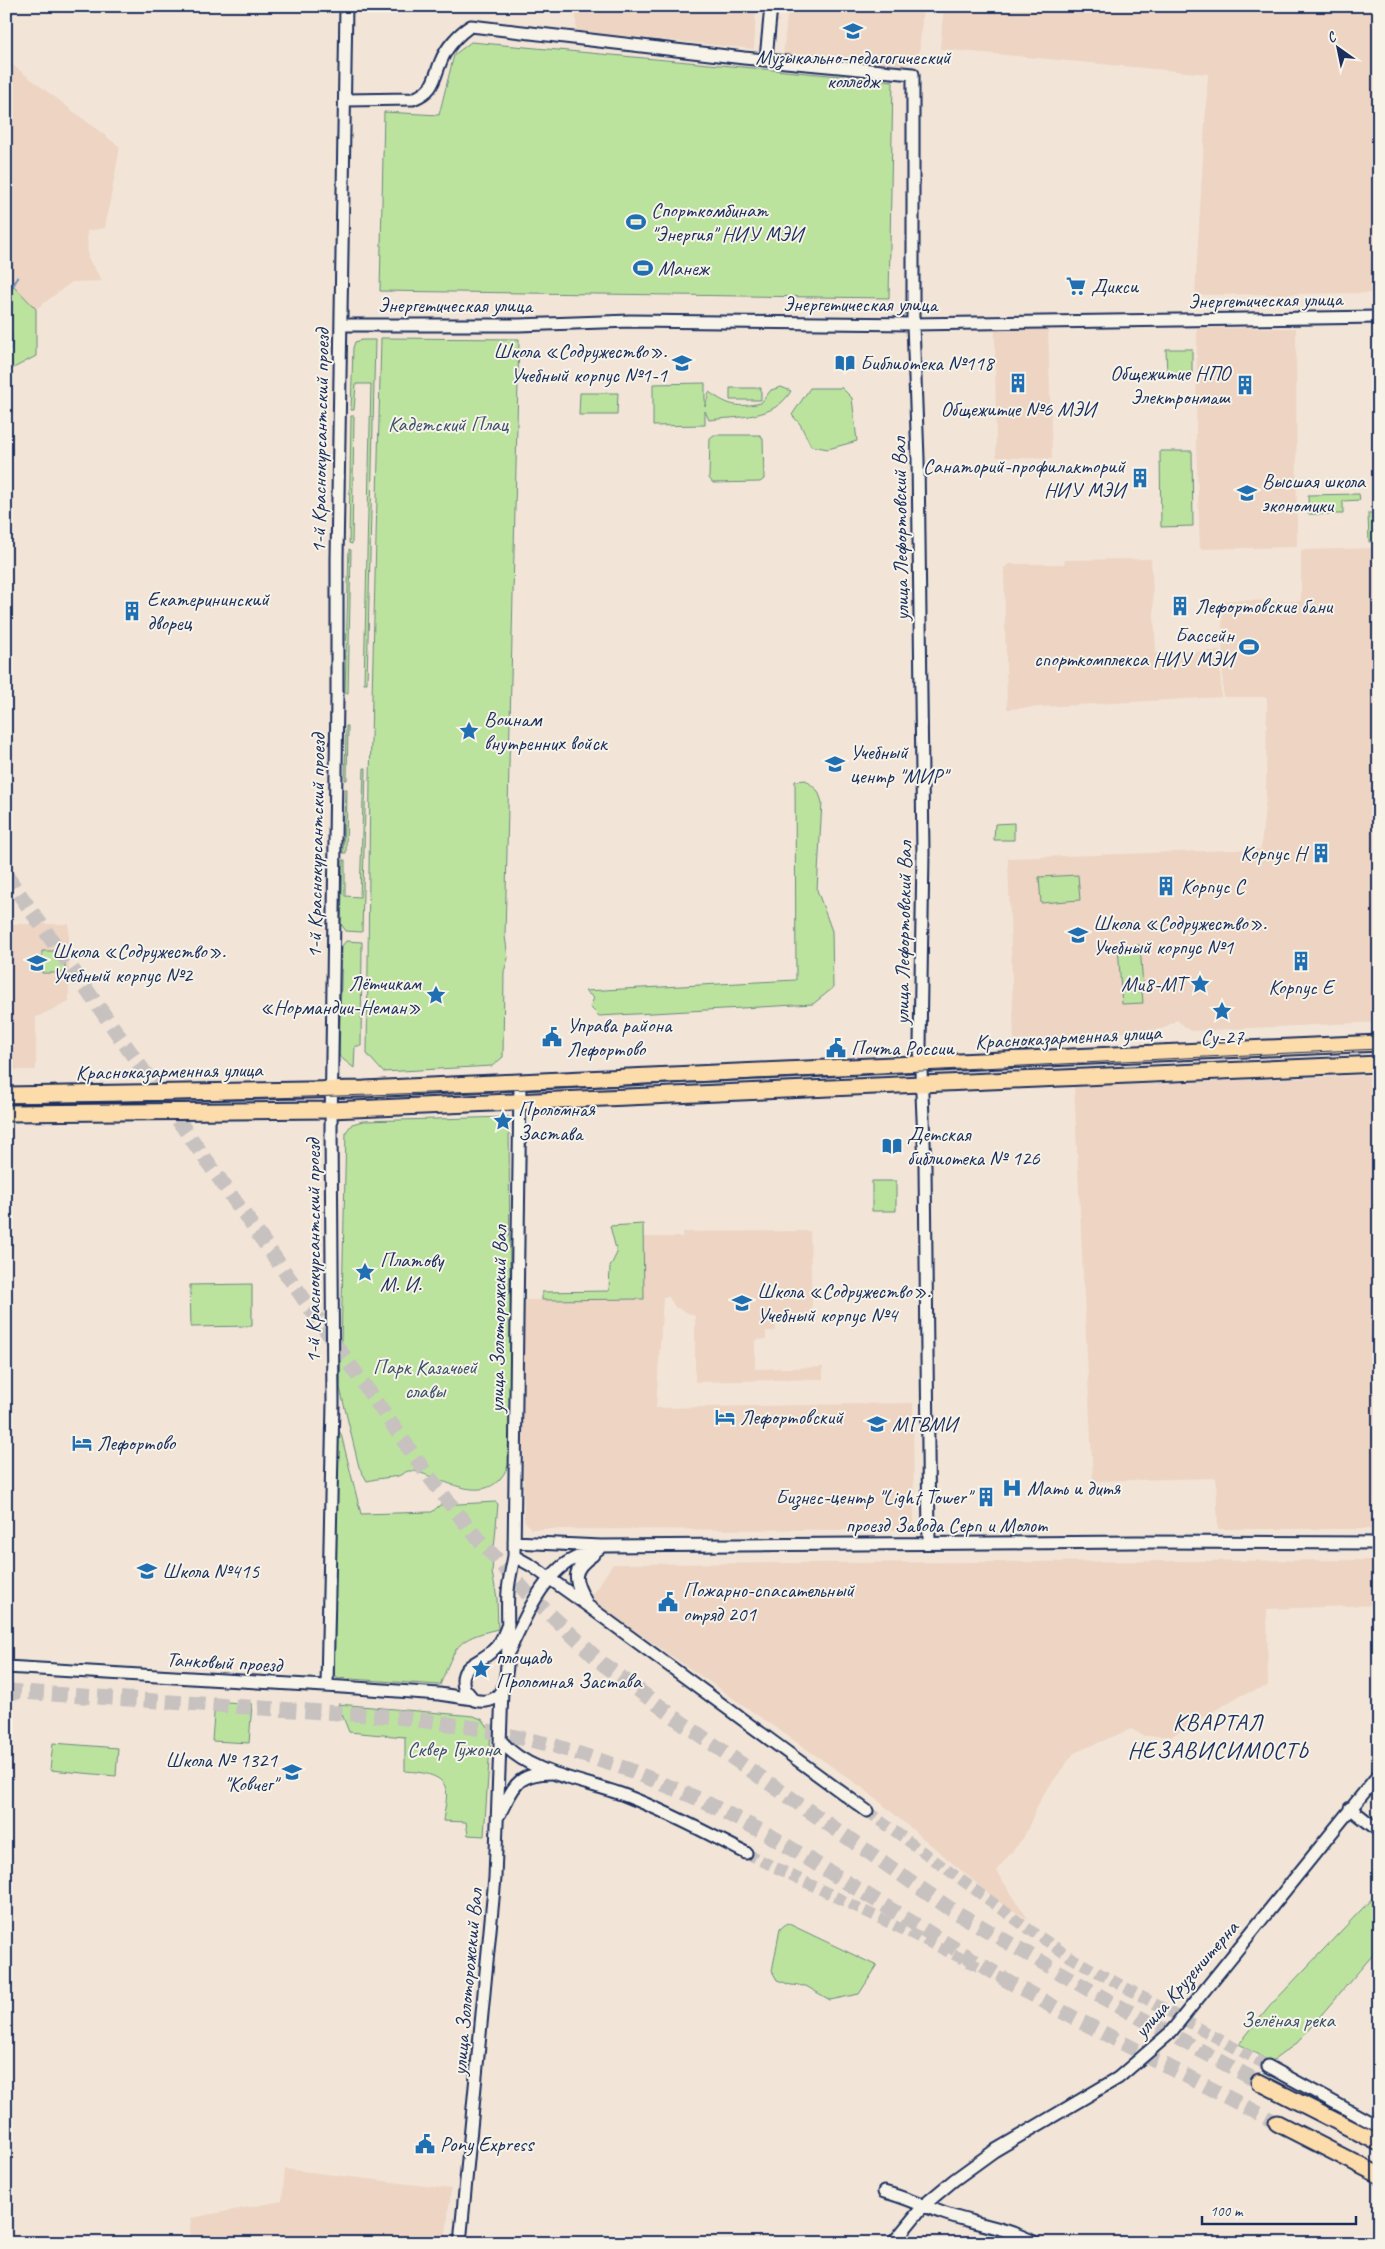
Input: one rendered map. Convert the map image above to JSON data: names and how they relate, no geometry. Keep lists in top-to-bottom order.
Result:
{
  "streets": {
    "main road": ["Красноказарменная улица"],
    "street": [
      "Энергетическая улица",
      "1-й Краснокурсантский проезд",
      "улица Лефортовский Вал",
      "улица Золоторожский Вал",
      "проезд Завода Серп и Молот",
      "Танковый проезд",
      "улица Крузенштерна"
    ]
  },
  "crossings": [
    ["Энергетическая улица", "1-й Краснокурсантский проезд"],
    ["Энергетическая улица", "улица Лефортовский Вал"],
    ["1-й Краснокурсантский проезд", "Красноказарменная улица"],
    ["1-й Краснокурсантский проезд", "Танковый проезд"],
    ["улица Лефортовский Вал", "Красноказарменная улица"],
    ["улица Лефортовский Вал", "проезд Завода Серп и Молот"],
    ["Красноказарменная улица", "улица Золоторожский Вал"],
    ["улица Золоторожский Вал", "проезд Завода Серп и Молот"],
    ["улица Золоторожский Вал", "Танковый проезд"]
  ],
  "districts": ["КВАРТАЛ НЕЗАВИСИМОСТЬ"],
  "parks": [
    "Кадетский Плац",
    "Парк Казачьей славы",
    "Сквер Гужона",
    "Зелёная река"
  ],
  "places": {
    "school or university": [
      "Музыкально-педагогический колледж",
      "Школа «Содружество». Учебный корпус №1-1",
      "Высшая школа экономики",
      "Учебный центр \"МИР\"",
      "Школа «Содружество». Учебный корпус №1",
      "Школа «Содружество». Учебный корпус №2",
      "Школа «Содружество». Учебный корпус №4",
      "МГВМИ",
      "Школа №415",
      "Школа № 1321 \"Ковчег\""
    ],
    "sports": ["Спорткомбинат \"Энергия\" НИУ МЭИ", "Манеж", "Бассейн спорткомплекса НИУ МЭИ"],
    "supermarket": ["Дикси"],
    "library": ["Библиотека №118", "Детская библиотека № 126"],
    "building": [
      "Общежитие №6 МЭИ",
      "Общежитие НПО Электронмаш",
      "Санаторий-профилакторий НИУ МЭИ",
      "Лефортовские бани",
      "Екатерининский дворец",
      "Корпус Н",
      "Корпус С",
      "Корпус Е",
      "Бизнес-центр \"Light Tower\""
    ],
    "place": [
      "Воинам внутренних войск",
      "Ми8-МТ",
      "Лётчикам «Нормандии-Неман»",
      "Су-27",
      "Проломная Застава",
      "Платову М. И.",
      "площадь Проломная Застава"
    ],
    "public building": [
      "Управа района Лефортово",
      "Почта России",
      "Пожарно-спасательный отряд 201",
      "Pony Express"
    ],
    "hotel": ["Лефортовский", "Лефортово"],
    "hospital": ["Мать и дитя"]
  },
  "scale_bar": "100 m",
  "north": "top left"
}
